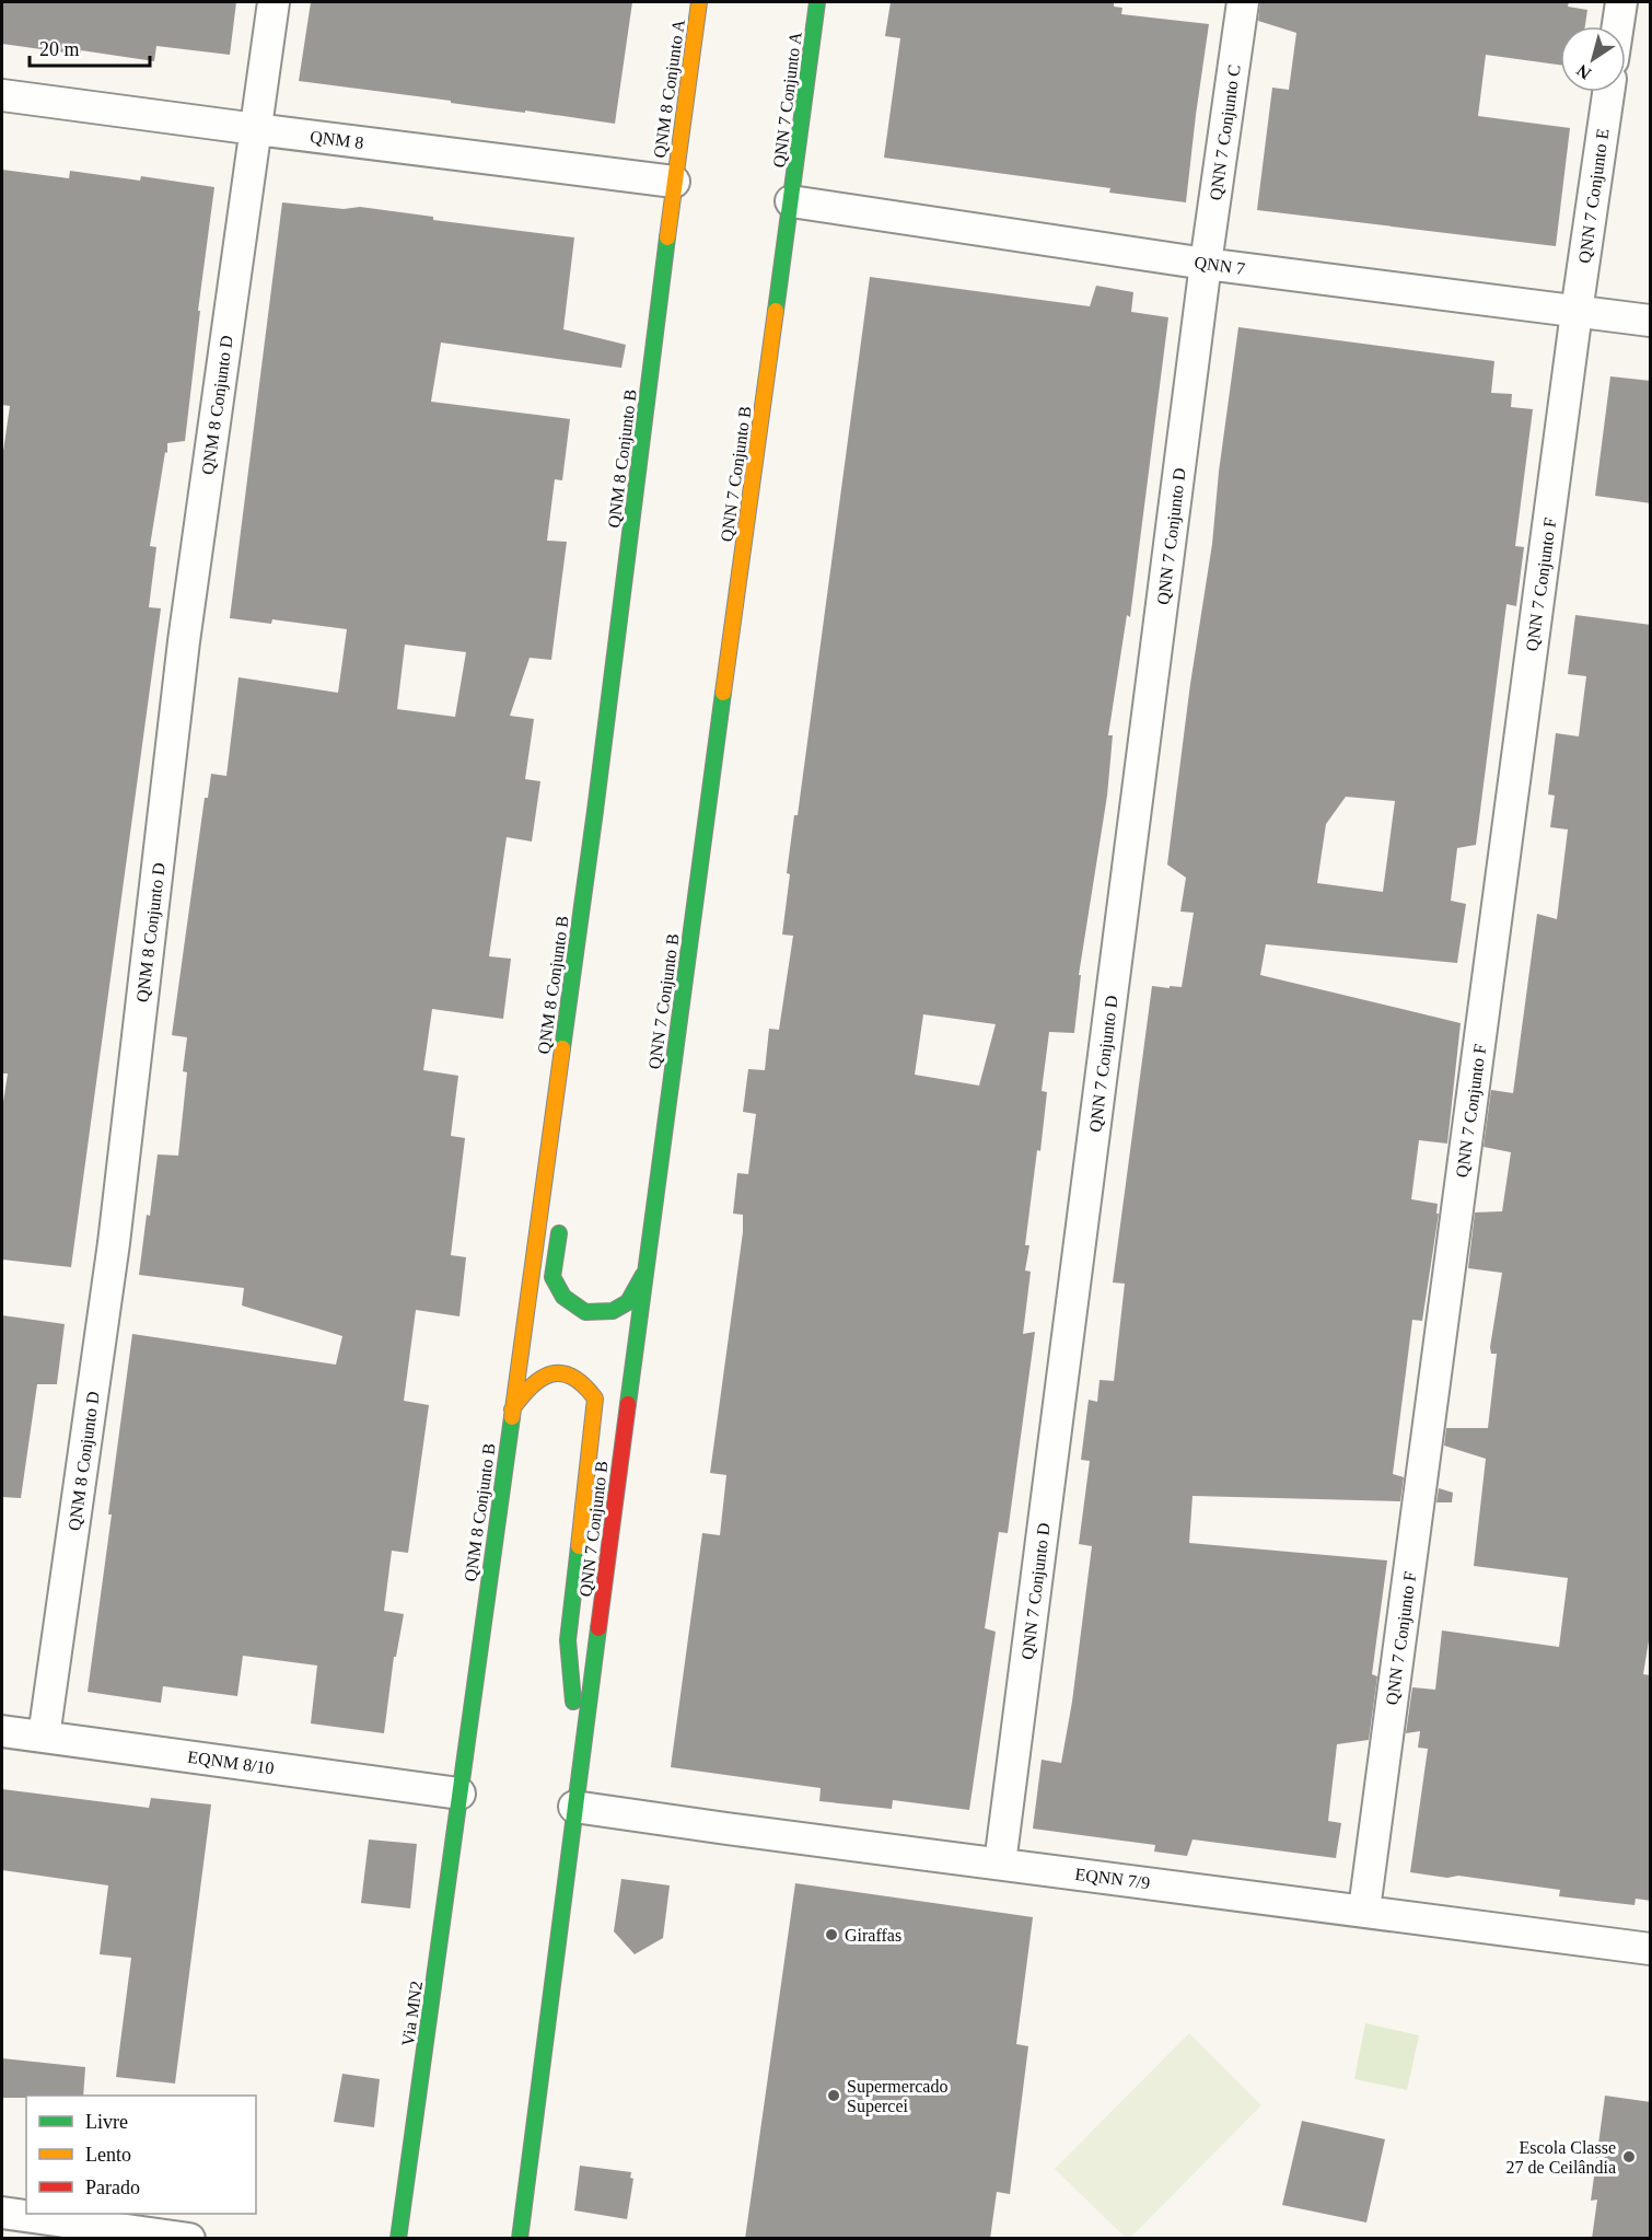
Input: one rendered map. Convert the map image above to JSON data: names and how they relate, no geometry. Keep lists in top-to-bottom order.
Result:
{
  "streets": {
    "main road": [
      "QNM 8 Conjunto A",
      "QNN 7 Conjunto A",
      "QNM 8 Conjunto B",
      "QNN 7 Conjunto B",
      "Via MN2"
    ],
    "street": [
      "QNN 7 Conjunto C",
      "QNM 8",
      "QNN 7 Conjunto E",
      "QNN 7",
      "QNM 8 Conjunto D",
      "QNN 7 Conjunto D",
      "QNN 7 Conjunto F",
      "EQNM 8/10",
      "EQNN 7/9"
    ]
  },
  "crossings": [
    ["QNM 8 Conjunto A", "QNM 8"],
    ["QNM 8 Conjunto A", "QNM 8 Conjunto B"],
    ["QNN 7 Conjunto A", "QNN 7"],
    ["QNN 7 Conjunto A", "QNN 7 Conjunto B"],
    ["QNN 7 Conjunto C", "QNN 7"],
    ["QNN 7 Conjunto C", "QNN 7 Conjunto D"],
    ["QNM 8", "QNM 8 Conjunto D"],
    ["QNM 8", "QNM 8 Conjunto B"],
    ["QNN 7 Conjunto E", "QNN 7"],
    ["QNN 7 Conjunto E", "QNN 7 Conjunto F"],
    ["QNN 7", "QNN 7 Conjunto B"],
    ["QNN 7", "QNN 7 Conjunto D"],
    ["QNN 7", "QNN 7 Conjunto F"],
    ["QNM 8 Conjunto D", "EQNM 8/10"],
    ["QNM 8 Conjunto B", "EQNM 8/10"],
    ["QNM 8 Conjunto B", "Via MN2"],
    ["QNN 7 Conjunto B", "EQNN 7/9"],
    ["QNN 7 Conjunto D", "EQNN 7/9"],
    ["QNN 7 Conjunto F", "EQNN 7/9"],
    ["EQNM 8/10", "Via MN2"]
  ],
  "places": ["Giraffas", "Supermercado Supercei", "Escola Classe 27 de Ceilândia"],
  "legend": ["Livre", "Lento", "Parado"],
  "scale_bar": "20 m",
  "north": "bottom left"
}
